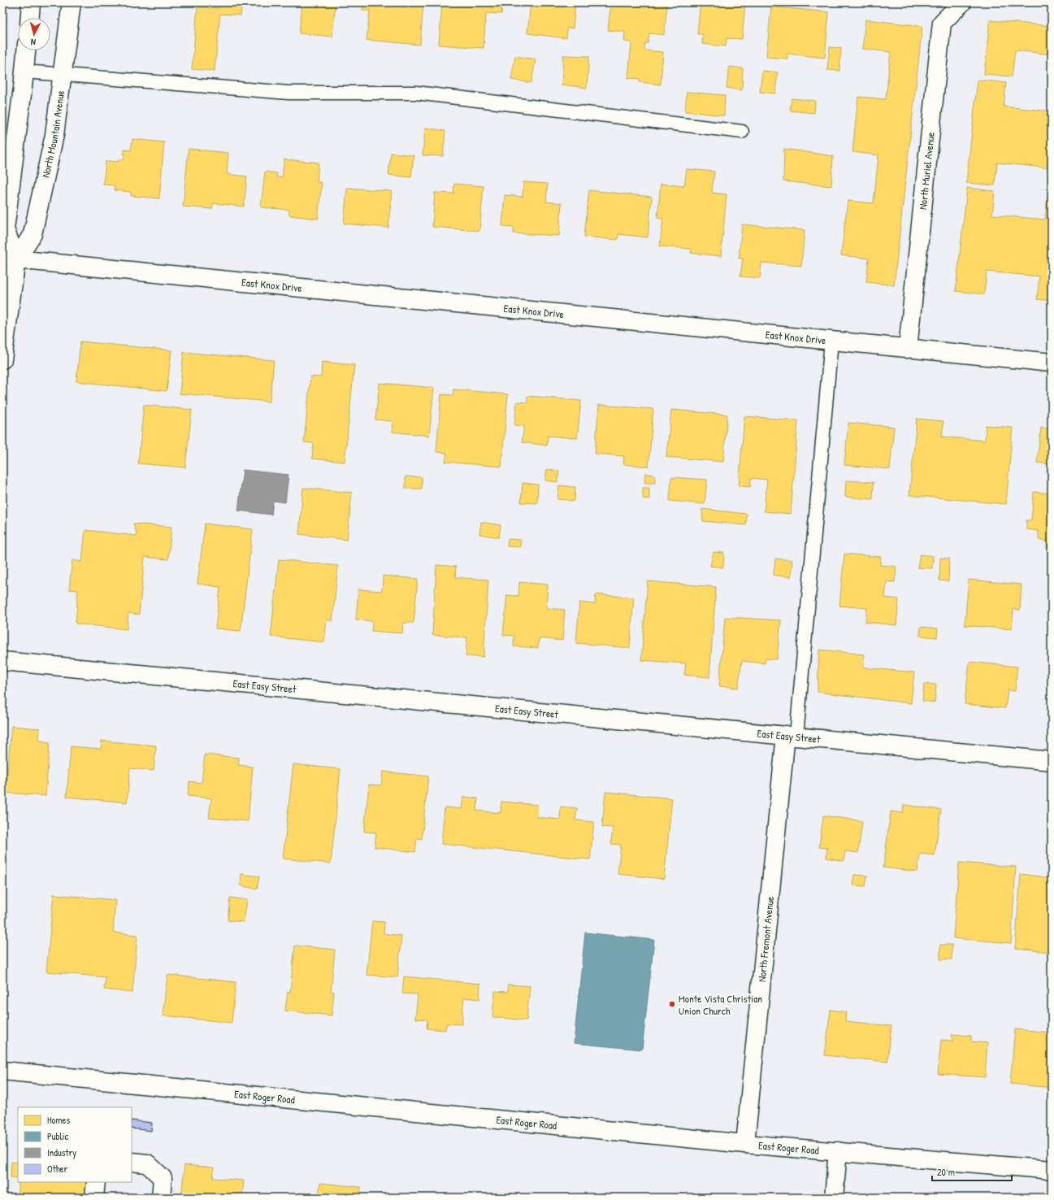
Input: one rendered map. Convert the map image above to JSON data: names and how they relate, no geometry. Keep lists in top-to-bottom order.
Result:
{
  "streets": {
    "street": [
      "North Mountain Avenue",
      "North Muriel Avenue",
      "East Knox Drive",
      "East Easy Street",
      "North Fremont Avenue",
      "East Roger Road"
    ]
  },
  "crossings": [
    ["North Mountain Avenue", "East Knox Drive"],
    ["North Muriel Avenue", "East Knox Drive"],
    ["East Easy Street", "North Fremont Avenue"],
    ["North Fremont Avenue", "East Roger Road"]
  ],
  "places": ["Monte Vista Christian Union Church"],
  "legend": [
    "Homes",
    "Public",
    "Industry",
    "Other"
  ],
  "scale_bar": "20 m",
  "north": "bottom"
}
